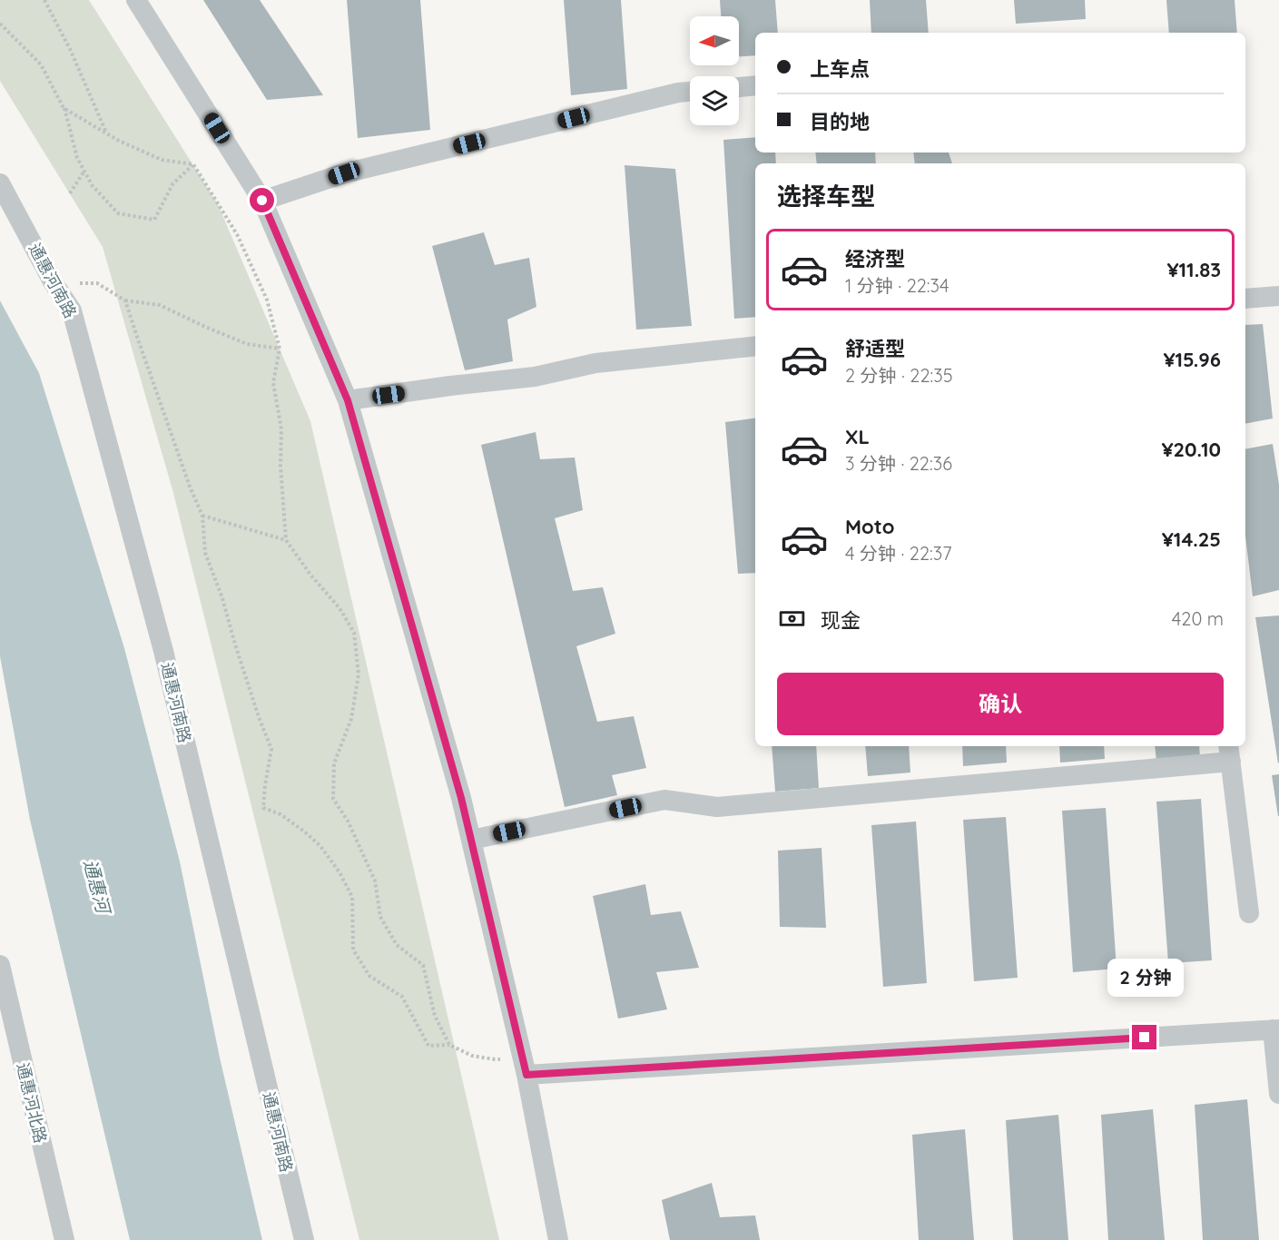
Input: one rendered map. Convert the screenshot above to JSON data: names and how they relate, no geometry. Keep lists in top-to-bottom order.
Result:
{
  "streets": {
    "street": ["通惠河南路", "通惠河北路"]
  },
  "water": ["通惠河"],
  "north": "left",
  "page": {
    "banner": ["上车点", "目的地"],
    "heading": "选择车型",
    "list": [
      {
        "name": "经济型",
        "note": "1 分钟 · 22:34",
        "value": "¥11.83"
      },
      {
        "name": "舒适型",
        "note": "2 分钟 · 22:35",
        "value": "¥15.96"
      },
      {
        "name": "XL",
        "note": "3 分钟 · 22:36",
        "value": "¥20.10"
      },
      {
        "name": "Moto",
        "note": "4 分钟 · 22:37",
        "value": "¥14.25"
      }
    ],
    "pay": ["现金", "420 m"],
    "buttons": "确认",
    "bubble": "2 分钟"
  }
}
